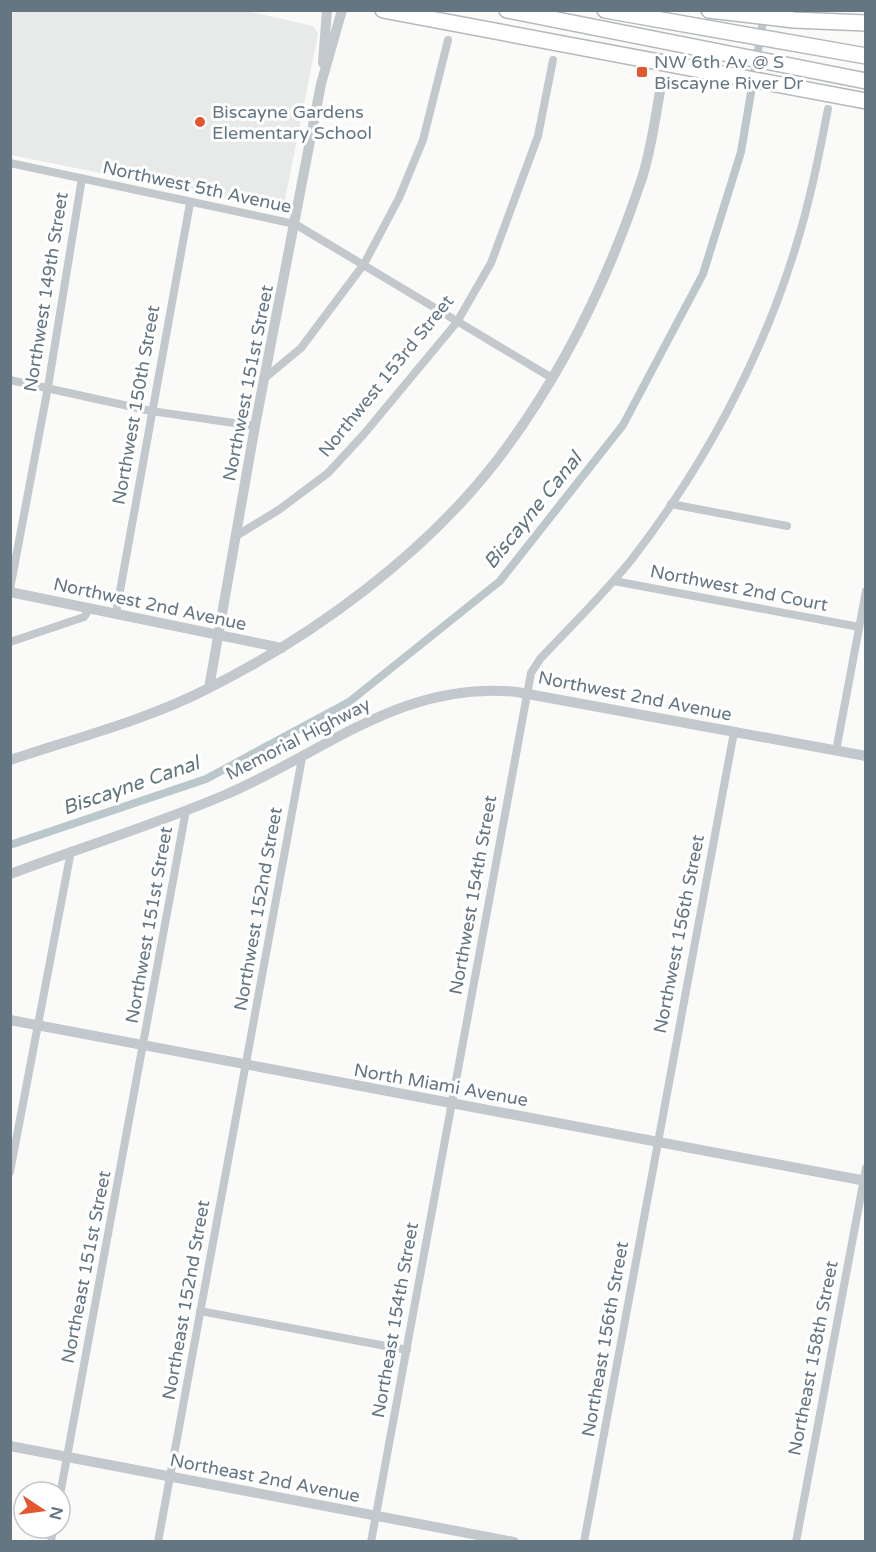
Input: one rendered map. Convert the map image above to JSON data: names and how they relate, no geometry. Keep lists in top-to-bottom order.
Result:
{
  "streets": {
    "street": [
      "Northwest 5th Avenue",
      "Northwest 149th Street",
      "Northwest 153rd Street",
      "Northwest 151st Street",
      "Northwest 150th Street",
      "Northwest 2nd Court",
      "Northwest 2nd Avenue",
      "Memorial Highway",
      "Northwest 154th Street",
      "Northwest 152nd Street",
      "Northwest 156th Street",
      "North Miami Avenue",
      "Northeast 151st Street",
      "Northeast 152nd Street",
      "Northeast 154th Street",
      "Northeast 156th Street",
      "Northeast 158th Street",
      "Northeast 2nd Avenue"
    ]
  },
  "crossings": [
    ["Northwest 5th Avenue", "Northwest 149th Street"],
    ["Northwest 5th Avenue", "Northwest 153rd Street"],
    ["Northwest 5th Avenue", "Northwest 151st Street"],
    ["Northwest 5th Avenue", "Northwest 150th Street"],
    ["Northwest 149th Street", "Northwest 2nd Avenue"],
    ["Northwest 153rd Street", "Northwest 151st Street"],
    ["Northwest 151st Street", "Northwest 2nd Avenue"],
    ["Northwest 151st Street", "Memorial Highway"],
    ["Northwest 151st Street", "North Miami Avenue"],
    ["Northwest 151st Street", "Northeast 151st Street"],
    ["Northwest 150th Street", "Northwest 2nd Avenue"],
    ["Northwest 2nd Court", "Northwest 154th Street"],
    ["Northwest 2nd Avenue", "Memorial Highway"],
    ["Northwest 2nd Avenue", "Northwest 154th Street"],
    ["Northwest 2nd Avenue", "Northwest 156th Street"],
    ["Memorial Highway", "Northwest 152nd Street"],
    ["Northwest 154th Street", "North Miami Avenue"],
    ["Northwest 154th Street", "Northeast 154th Street"],
    ["Northwest 152nd Street", "North Miami Avenue"],
    ["Northwest 152nd Street", "Northeast 152nd Street"],
    ["Northwest 156th Street", "North Miami Avenue"],
    ["Northwest 156th Street", "Northeast 156th Street"],
    ["North Miami Avenue", "Northeast 151st Street"],
    ["North Miami Avenue", "Northeast 152nd Street"],
    ["North Miami Avenue", "Northeast 154th Street"],
    ["North Miami Avenue", "Northeast 156th Street"],
    ["North Miami Avenue", "Northeast 158th Street"],
    ["Northeast 151st Street", "Northeast 2nd Avenue"],
    ["Northeast 152nd Street", "Northeast 2nd Avenue"],
    ["Northeast 154th Street", "Northeast 2nd Avenue"]
  ],
  "water": ["Biscayne Canal"],
  "places": {
    "transit": ["NW 6th Av @ S Biscayne River Dr"],
    "other": ["Biscayne Gardens Elementary School"]
  },
  "north": "right"
}
